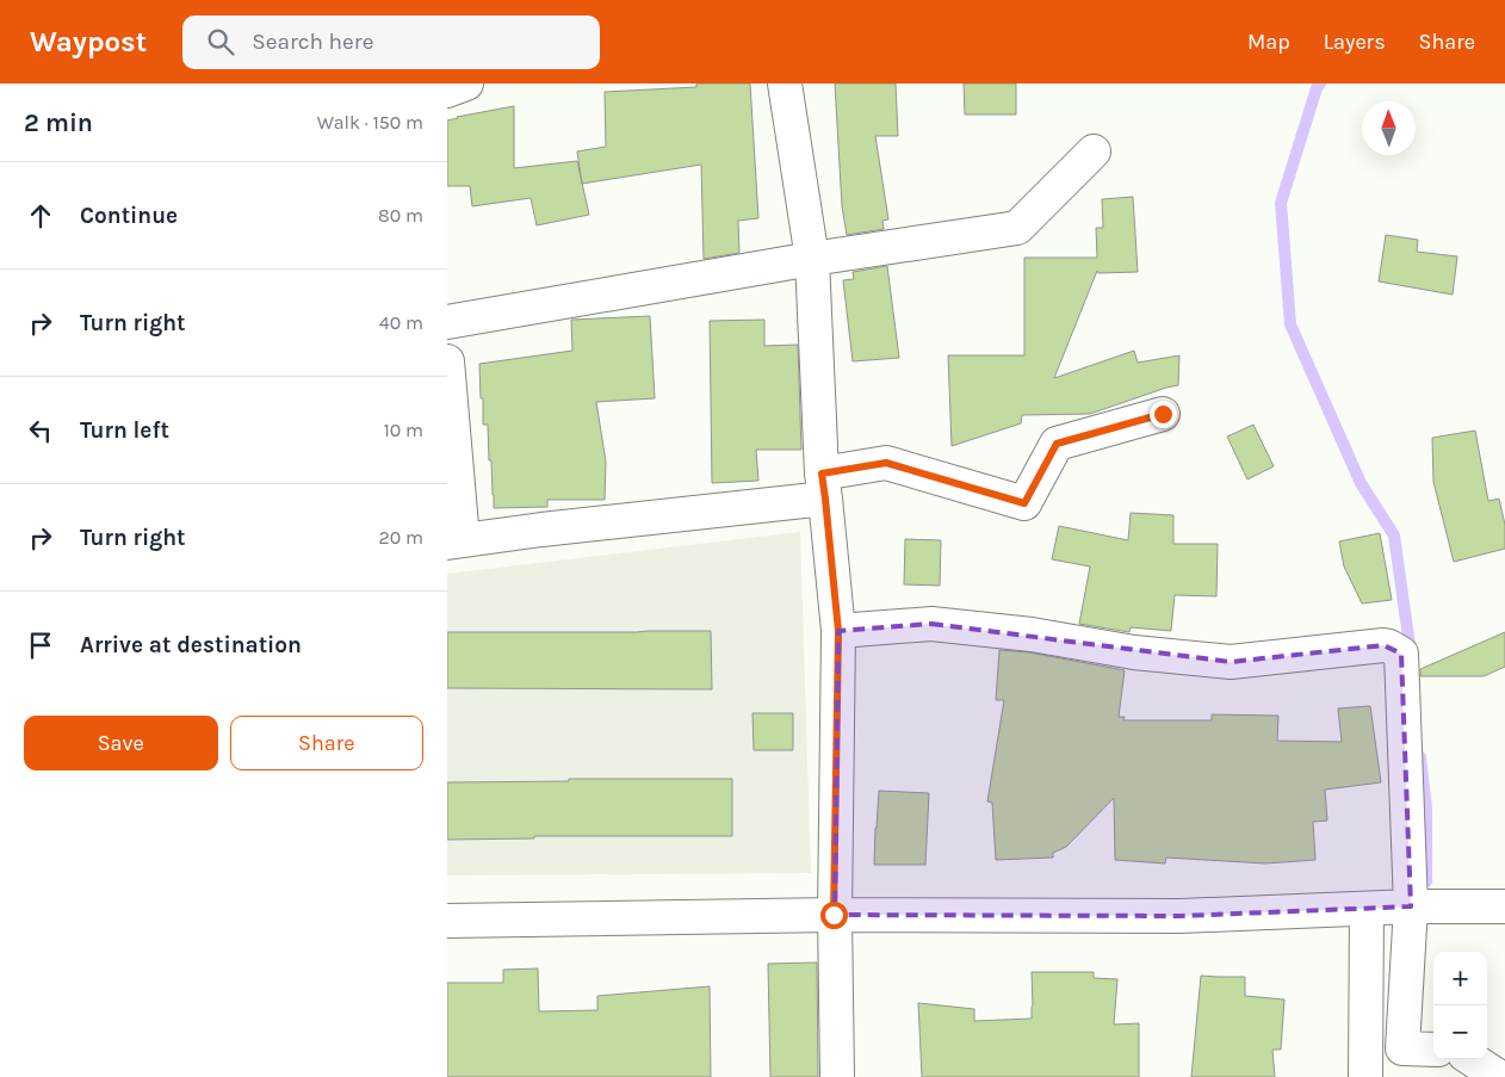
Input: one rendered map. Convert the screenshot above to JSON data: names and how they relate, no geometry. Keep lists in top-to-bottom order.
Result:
{
  "north": "top",
  "page": {
    "header": "Waypost",
    "search": "Search here",
    "nav": ["Map", "Layers", "Share"],
    "heading": ["2 min", "Walk · 150 m"],
    "list": [
      ["Continue", "80 m"],
      ["Turn right", "40 m"],
      ["Turn left", "10 m"],
      ["Turn right", "20 m"],
      "Arrive at destination"
    ],
    "buttons": ["Save", "Share"],
    "map_buttons": ["+", "−"]
  }
}
